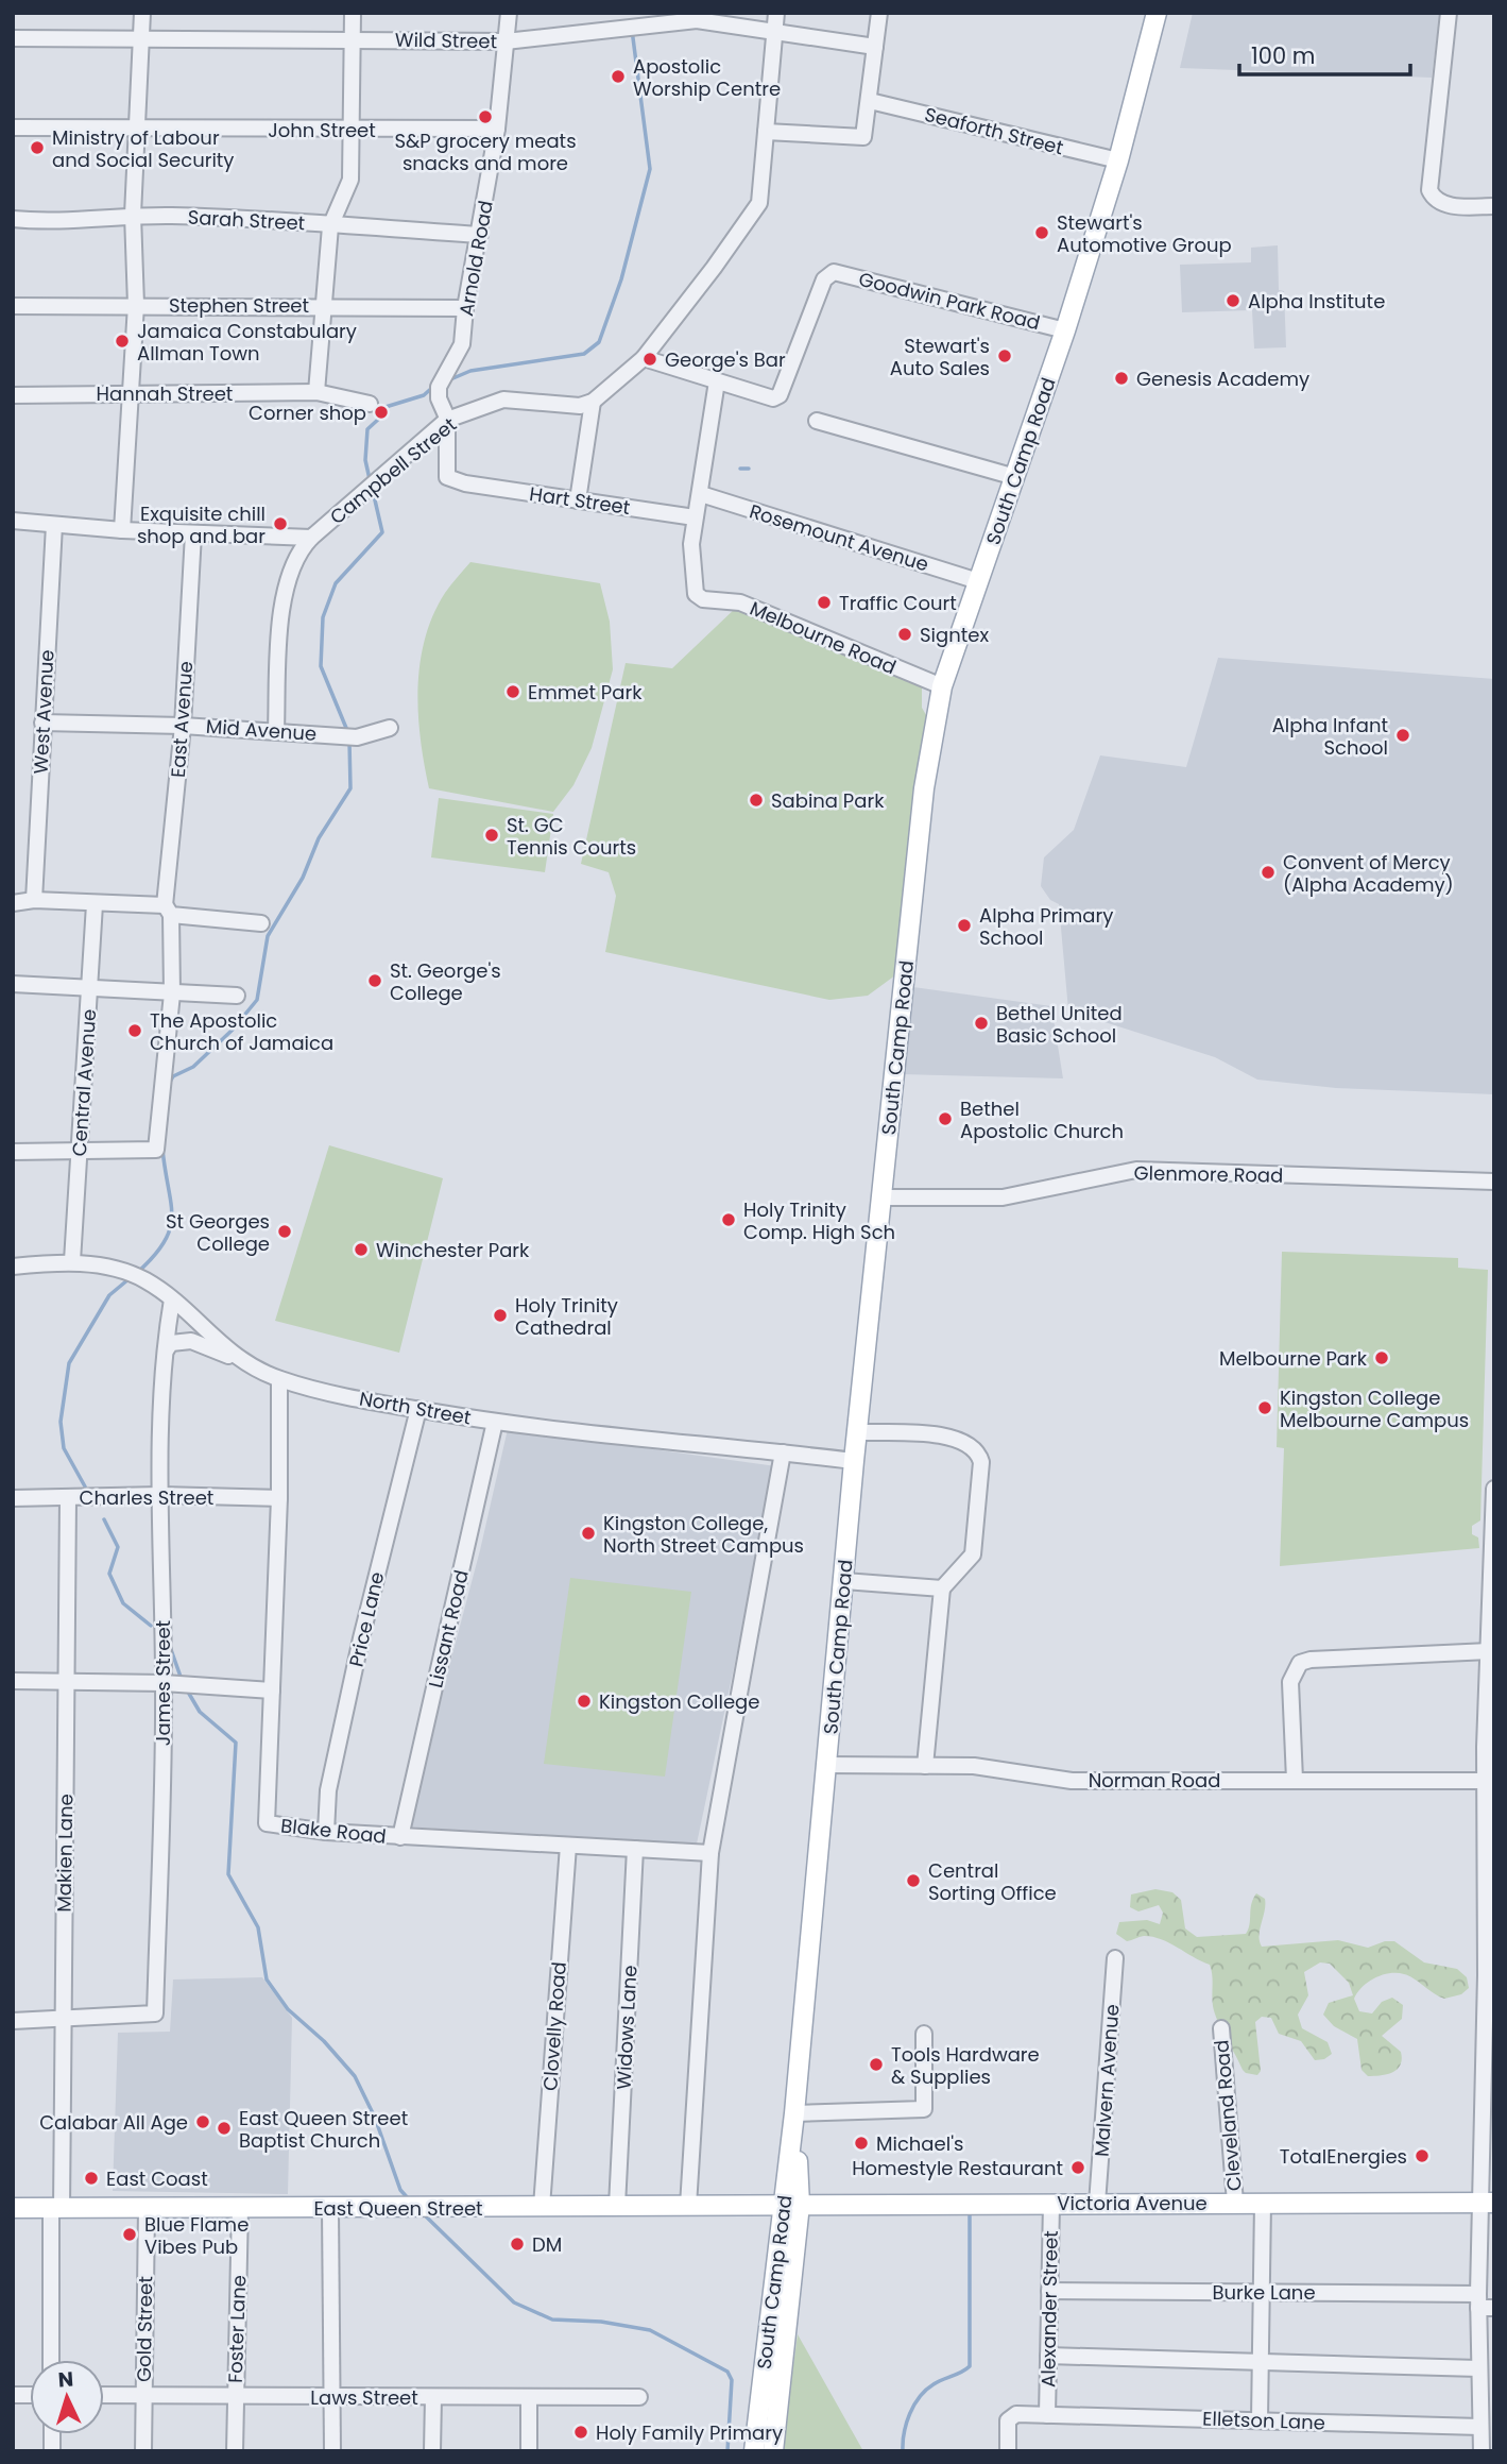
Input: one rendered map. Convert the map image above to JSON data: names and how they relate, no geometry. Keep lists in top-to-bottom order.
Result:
{
  "streets": {
    "main road": ["South Camp Road", "Victoria Avenue", "East Queen Street"],
    "street": [
      "Wild Street",
      "John Street",
      "Seaforth Street",
      "Sarah Street",
      "Arnold Road",
      "Goodwin Park Road",
      "Stephen Street",
      "Hannah Street",
      "Campbell Street",
      "Hart Street",
      "Rosemount Avenue",
      "Melbourne Road",
      "West Avenue",
      "East Avenue",
      "Mid Avenue",
      "Central Avenue",
      "Glenmore Road",
      "North Street",
      "Charles Street",
      "Price Lane",
      "Lissant Road",
      "James Street",
      "Norman Road",
      "Blake Road",
      "Makien Lane",
      "Clovelly Road",
      "Widows Lane",
      "Malvern Avenue",
      "Cleveland Road",
      "Burke Lane",
      "Alexander Street",
      "Gold Street",
      "Foster Lane",
      "Laws Street",
      "Elletson Lane"
    ]
  },
  "crossings": [
    ["Wild Street", "Arnold Road"],
    ["John Street", "Arnold Road"],
    ["Seaforth Street", "South Camp Road"],
    ["Sarah Street", "Arnold Road"],
    ["Arnold Road", "Stephen Street"],
    ["Arnold Road", "Campbell Street"],
    ["Arnold Road", "Hart Street"],
    ["Goodwin Park Road", "South Camp Road"],
    ["Goodwin Park Road", "Melbourne Road"],
    ["South Camp Road", "Rosemount Avenue"],
    ["South Camp Road", "Melbourne Road"],
    ["South Camp Road", "Glenmore Road"],
    ["South Camp Road", "North Street"],
    ["South Camp Road", "Norman Road"],
    ["South Camp Road", "Victoria Avenue"],
    ["South Camp Road", "East Queen Street"],
    ["Campbell Street", "West Avenue"],
    ["Campbell Street", "East Avenue"],
    ["Hart Street", "Melbourne Road"],
    ["Rosemount Avenue", "Melbourne Road"],
    ["West Avenue", "Mid Avenue"],
    ["East Avenue", "Mid Avenue"],
    ["East Avenue", "Central Avenue"],
    ["Central Avenue", "North Street"],
    ["North Street", "Price Lane"],
    ["North Street", "Lissant Road"],
    ["North Street", "James Street"],
    ["North Street", "Blake Road"],
    ["Charles Street", "James Street"],
    ["Charles Street", "Blake Road"],
    ["Charles Street", "Makien Lane"],
    ["Price Lane", "Blake Road"],
    ["Lissant Road", "Blake Road"],
    ["James Street", "Makien Lane"],
    ["Blake Road", "Clovelly Road"],
    ["Blake Road", "Widows Lane"],
    ["Makien Lane", "East Queen Street"],
    ["Clovelly Road", "East Queen Street"],
    ["Widows Lane", "East Queen Street"],
    ["Malvern Avenue", "Victoria Avenue"],
    ["Cleveland Road", "Victoria Avenue"],
    ["Victoria Avenue", "East Queen Street"],
    ["Victoria Avenue", "Alexander Street"],
    ["East Queen Street", "Gold Street"],
    ["East Queen Street", "Foster Lane"],
    ["Burke Lane", "Alexander Street"],
    ["Alexander Street", "Elletson Lane"],
    ["Gold Street", "Laws Street"],
    ["Foster Lane", "Laws Street"]
  ],
  "places": [
    "Apostolic Worship Centre",
    "S&P grocery meats snacks and more",
    "Ministry of Labour and Social Security",
    "Stewart's Automotive Group",
    "Alpha Institute",
    "Jamaica Constabulary Allman Town",
    "Stewart's Auto Sales",
    "George's Bar",
    "Genesis Academy",
    "Corner shop",
    "Exquisite chill shop and bar",
    "Traffic Court",
    "Signtex",
    "Emmet Park",
    "Alpha Infant School",
    "Sabina Park",
    "St. GC Tennis Courts",
    "Convent of Mercy (Alpha Academy)",
    "Alpha Primary School",
    "St. George's College",
    "Bethel United Basic School",
    "The Apostolic Church of Jamaica",
    "Bethel Apostolic Church",
    "Holy Trinity Comp. High Sch",
    "St Georges College",
    "Winchester Park",
    "Holy Trinity Cathedral",
    "Melbourne Park",
    "Kingston College Melbourne Campus",
    "Kingston College, North Street Campus",
    "Kingston College",
    "Central Sorting Office",
    "Tools Hardware & Supplies",
    "Calabar All Age",
    "East Queen Street Baptist Church",
    "Michael's",
    "TotalEnergies",
    "Homestyle Restaurant",
    "East Coast",
    "Blue Flame Vibes Pub",
    "DM",
    "Holy Family Primary"
  ],
  "scale_bar": "100 m",
  "north": "top"
}
